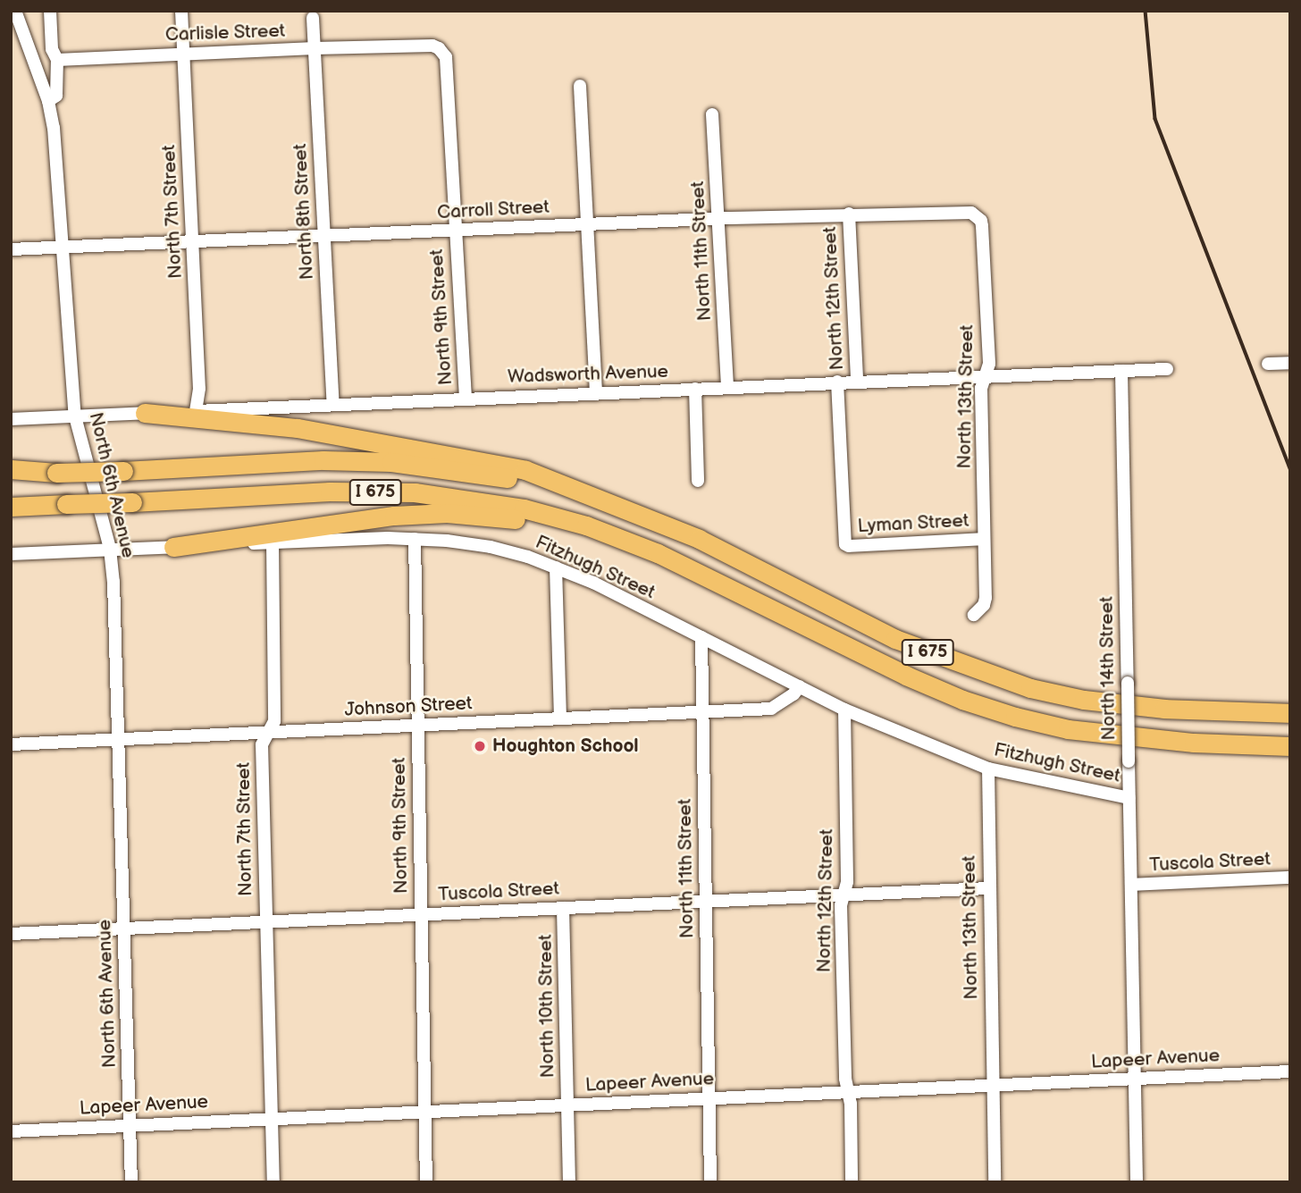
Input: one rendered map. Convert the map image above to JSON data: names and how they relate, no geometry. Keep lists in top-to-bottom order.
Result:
{
  "streets": {
    "highway": ["I 675"],
    "street": [
      "Carlisle Street",
      "Carroll Street",
      "North 7th Street",
      "North 8th Street",
      "North 11th Street",
      "North 12th Street",
      "North 9th Street",
      "Wadsworth Avenue",
      "North 13th Street",
      "North 6th Avenue",
      "Lyman Street",
      "Fitzhugh Street",
      "North 14th Street",
      "Johnson Street",
      "Tuscola Street",
      "North 10th Street",
      "Lapeer Avenue"
    ]
  },
  "crossings": [
    ["Carlisle Street", "North 7th Street"],
    ["Carlisle Street", "North 8th Street"],
    ["Carlisle Street", "North 9th Street"],
    ["Carroll Street", "North 7th Street"],
    ["Carroll Street", "North 8th Street"],
    ["Carroll Street", "North 11th Street"],
    ["Carroll Street", "North 12th Street"],
    ["Carroll Street", "North 9th Street"],
    ["Carroll Street", "North 13th Street"],
    ["Carroll Street", "North 6th Avenue"],
    ["North 7th Street", "Wadsworth Avenue"],
    ["North 7th Street", "Fitzhugh Street"],
    ["North 7th Street", "Johnson Street"],
    ["North 7th Street", "Tuscola Street"],
    ["North 7th Street", "Lapeer Avenue"],
    ["North 8th Street", "Wadsworth Avenue"],
    ["North 11th Street", "Wadsworth Avenue"],
    ["North 11th Street", "Fitzhugh Street"],
    ["North 11th Street", "Johnson Street"],
    ["North 11th Street", "Tuscola Street"],
    ["North 11th Street", "Lapeer Avenue"],
    ["North 12th Street", "Wadsworth Avenue"],
    ["North 12th Street", "Lyman Street"],
    ["North 12th Street", "Fitzhugh Street"],
    ["North 12th Street", "Tuscola Street"],
    ["North 12th Street", "Lapeer Avenue"],
    ["North 9th Street", "Wadsworth Avenue"],
    ["North 9th Street", "Fitzhugh Street"],
    ["North 9th Street", "Johnson Street"],
    ["North 9th Street", "Tuscola Street"],
    ["North 9th Street", "Lapeer Avenue"],
    ["Wadsworth Avenue", "North 13th Street"],
    ["Wadsworth Avenue", "North 6th Avenue"],
    ["Wadsworth Avenue", "North 14th Street"],
    ["North 13th Street", "Lyman Street"],
    ["North 13th Street", "Fitzhugh Street"],
    ["North 13th Street", "Tuscola Street"],
    ["North 13th Street", "Lapeer Avenue"],
    ["North 6th Avenue", "Fitzhugh Street"],
    ["North 6th Avenue", "Johnson Street"],
    ["North 6th Avenue", "Tuscola Street"],
    ["North 6th Avenue", "Lapeer Avenue"],
    ["Fitzhugh Street", "North 14th Street"],
    ["Fitzhugh Street", "Johnson Street"],
    ["North 14th Street", "Tuscola Street"],
    ["North 14th Street", "Lapeer Avenue"],
    ["Tuscola Street", "North 10th Street"],
    ["North 10th Street", "Lapeer Avenue"]
  ],
  "places": ["Houghton School"]
}
